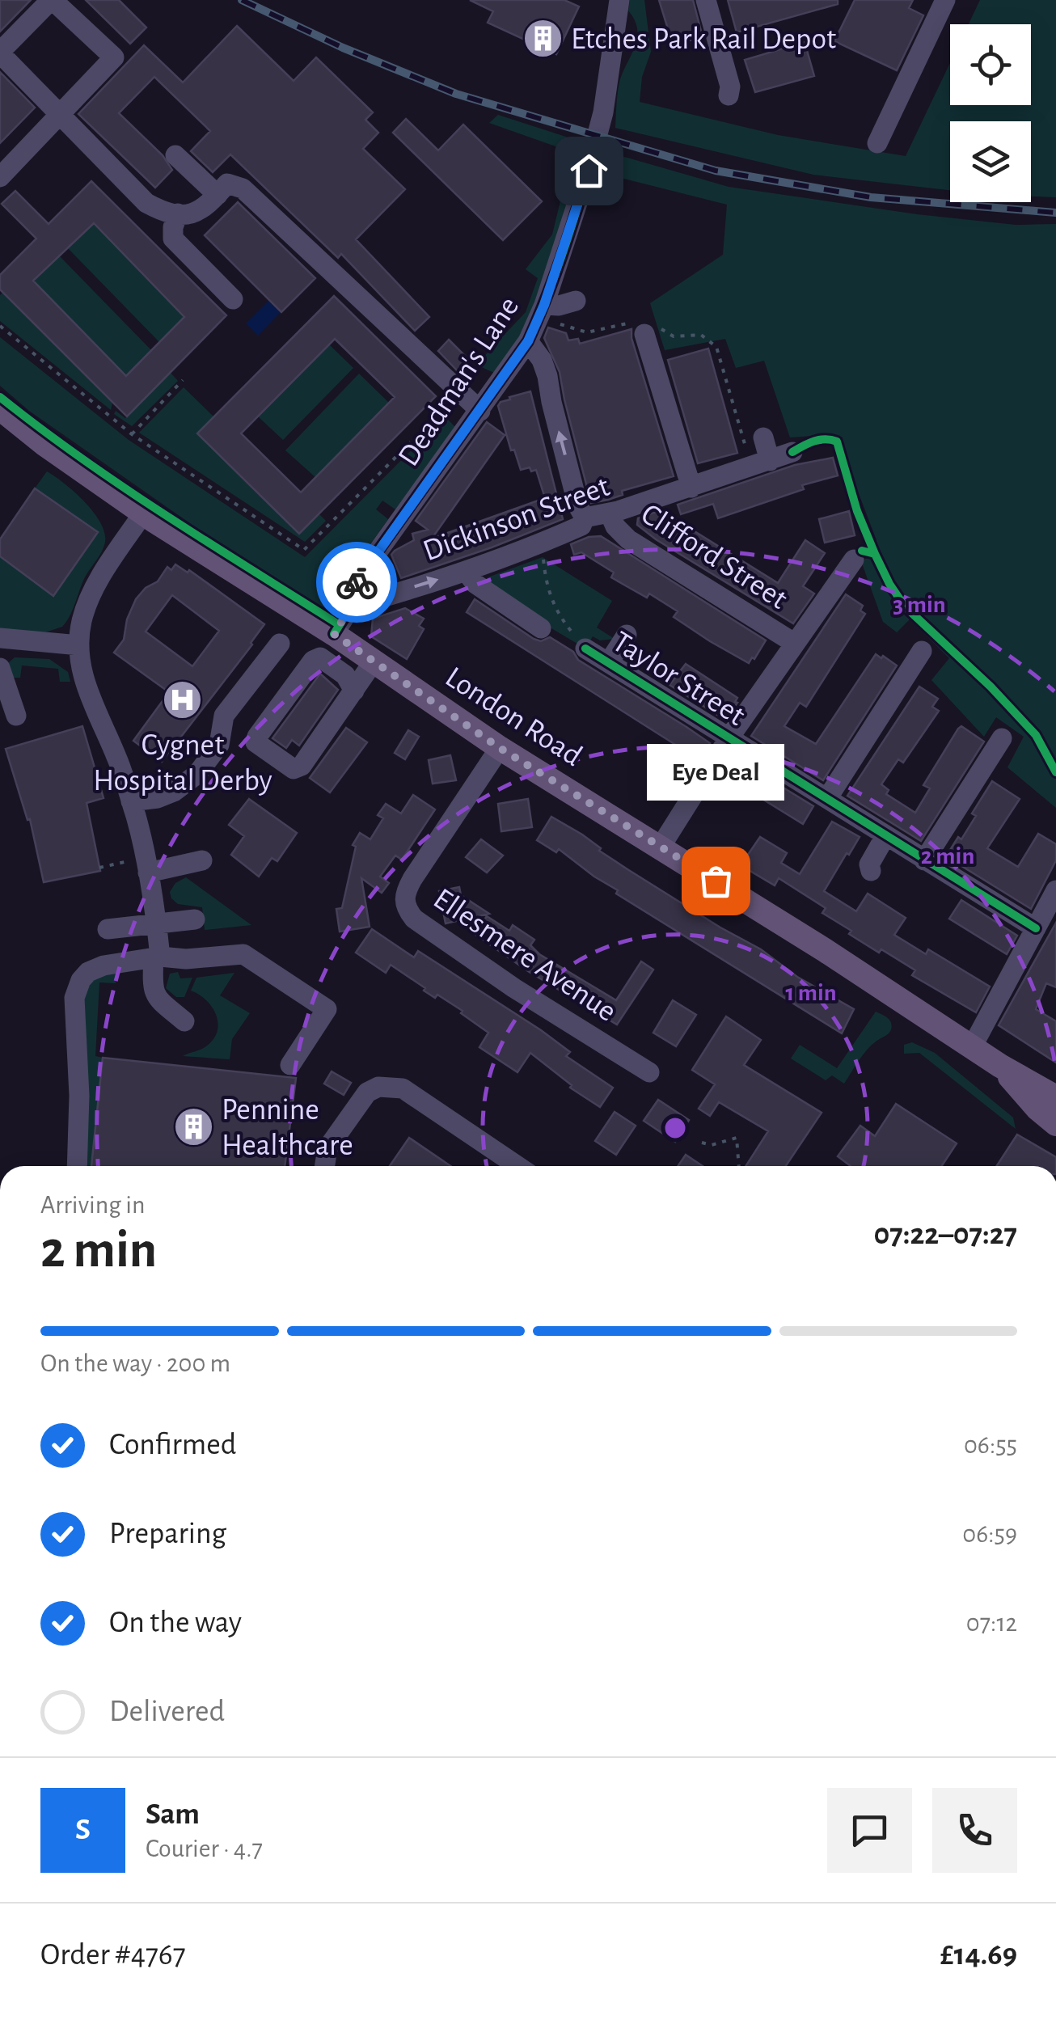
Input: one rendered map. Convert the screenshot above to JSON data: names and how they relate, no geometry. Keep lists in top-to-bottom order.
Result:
{
  "streets": {
    "main road": ["London Road"],
    "street": [
      "Deadman's Lane",
      "Dickinson Street",
      "Clifford Street",
      "Taylor Street",
      "Ellesmere Avenue"
    ]
  },
  "crossings": [
    ["Deadman's Lane", "Dickinson Street"],
    ["Deadman's Lane", "London Road"],
    ["Dickinson Street", "Clifford Street"],
    ["London Road", "Ellesmere Avenue"]
  ],
  "places": {
    "building": ["Etches Park Rail Depot", "Pennine Healthcare"],
    "hospital": ["Cygnet Hospital Derby"],
    "other": ["Eye Deal"]
  },
  "page": {
    "bubble": "Eye Deal",
    "heading": ["2 min", "Arriving in", "07:22–07:27"],
    "panel": [
      "Sam",
      "Courier · 4.7",
      "Order #4767",
      "£14.69"
    ],
    "bar": "On the way · 200 m",
    "list": [
      ["Confirmed", "06:55"],
      ["Preparing", "06:59"],
      ["On the way", "07:12"],
      "Delivered"
    ],
    "round": "S"
  },
  "rings": ["3 min", "2 min", "1 min"]
}
